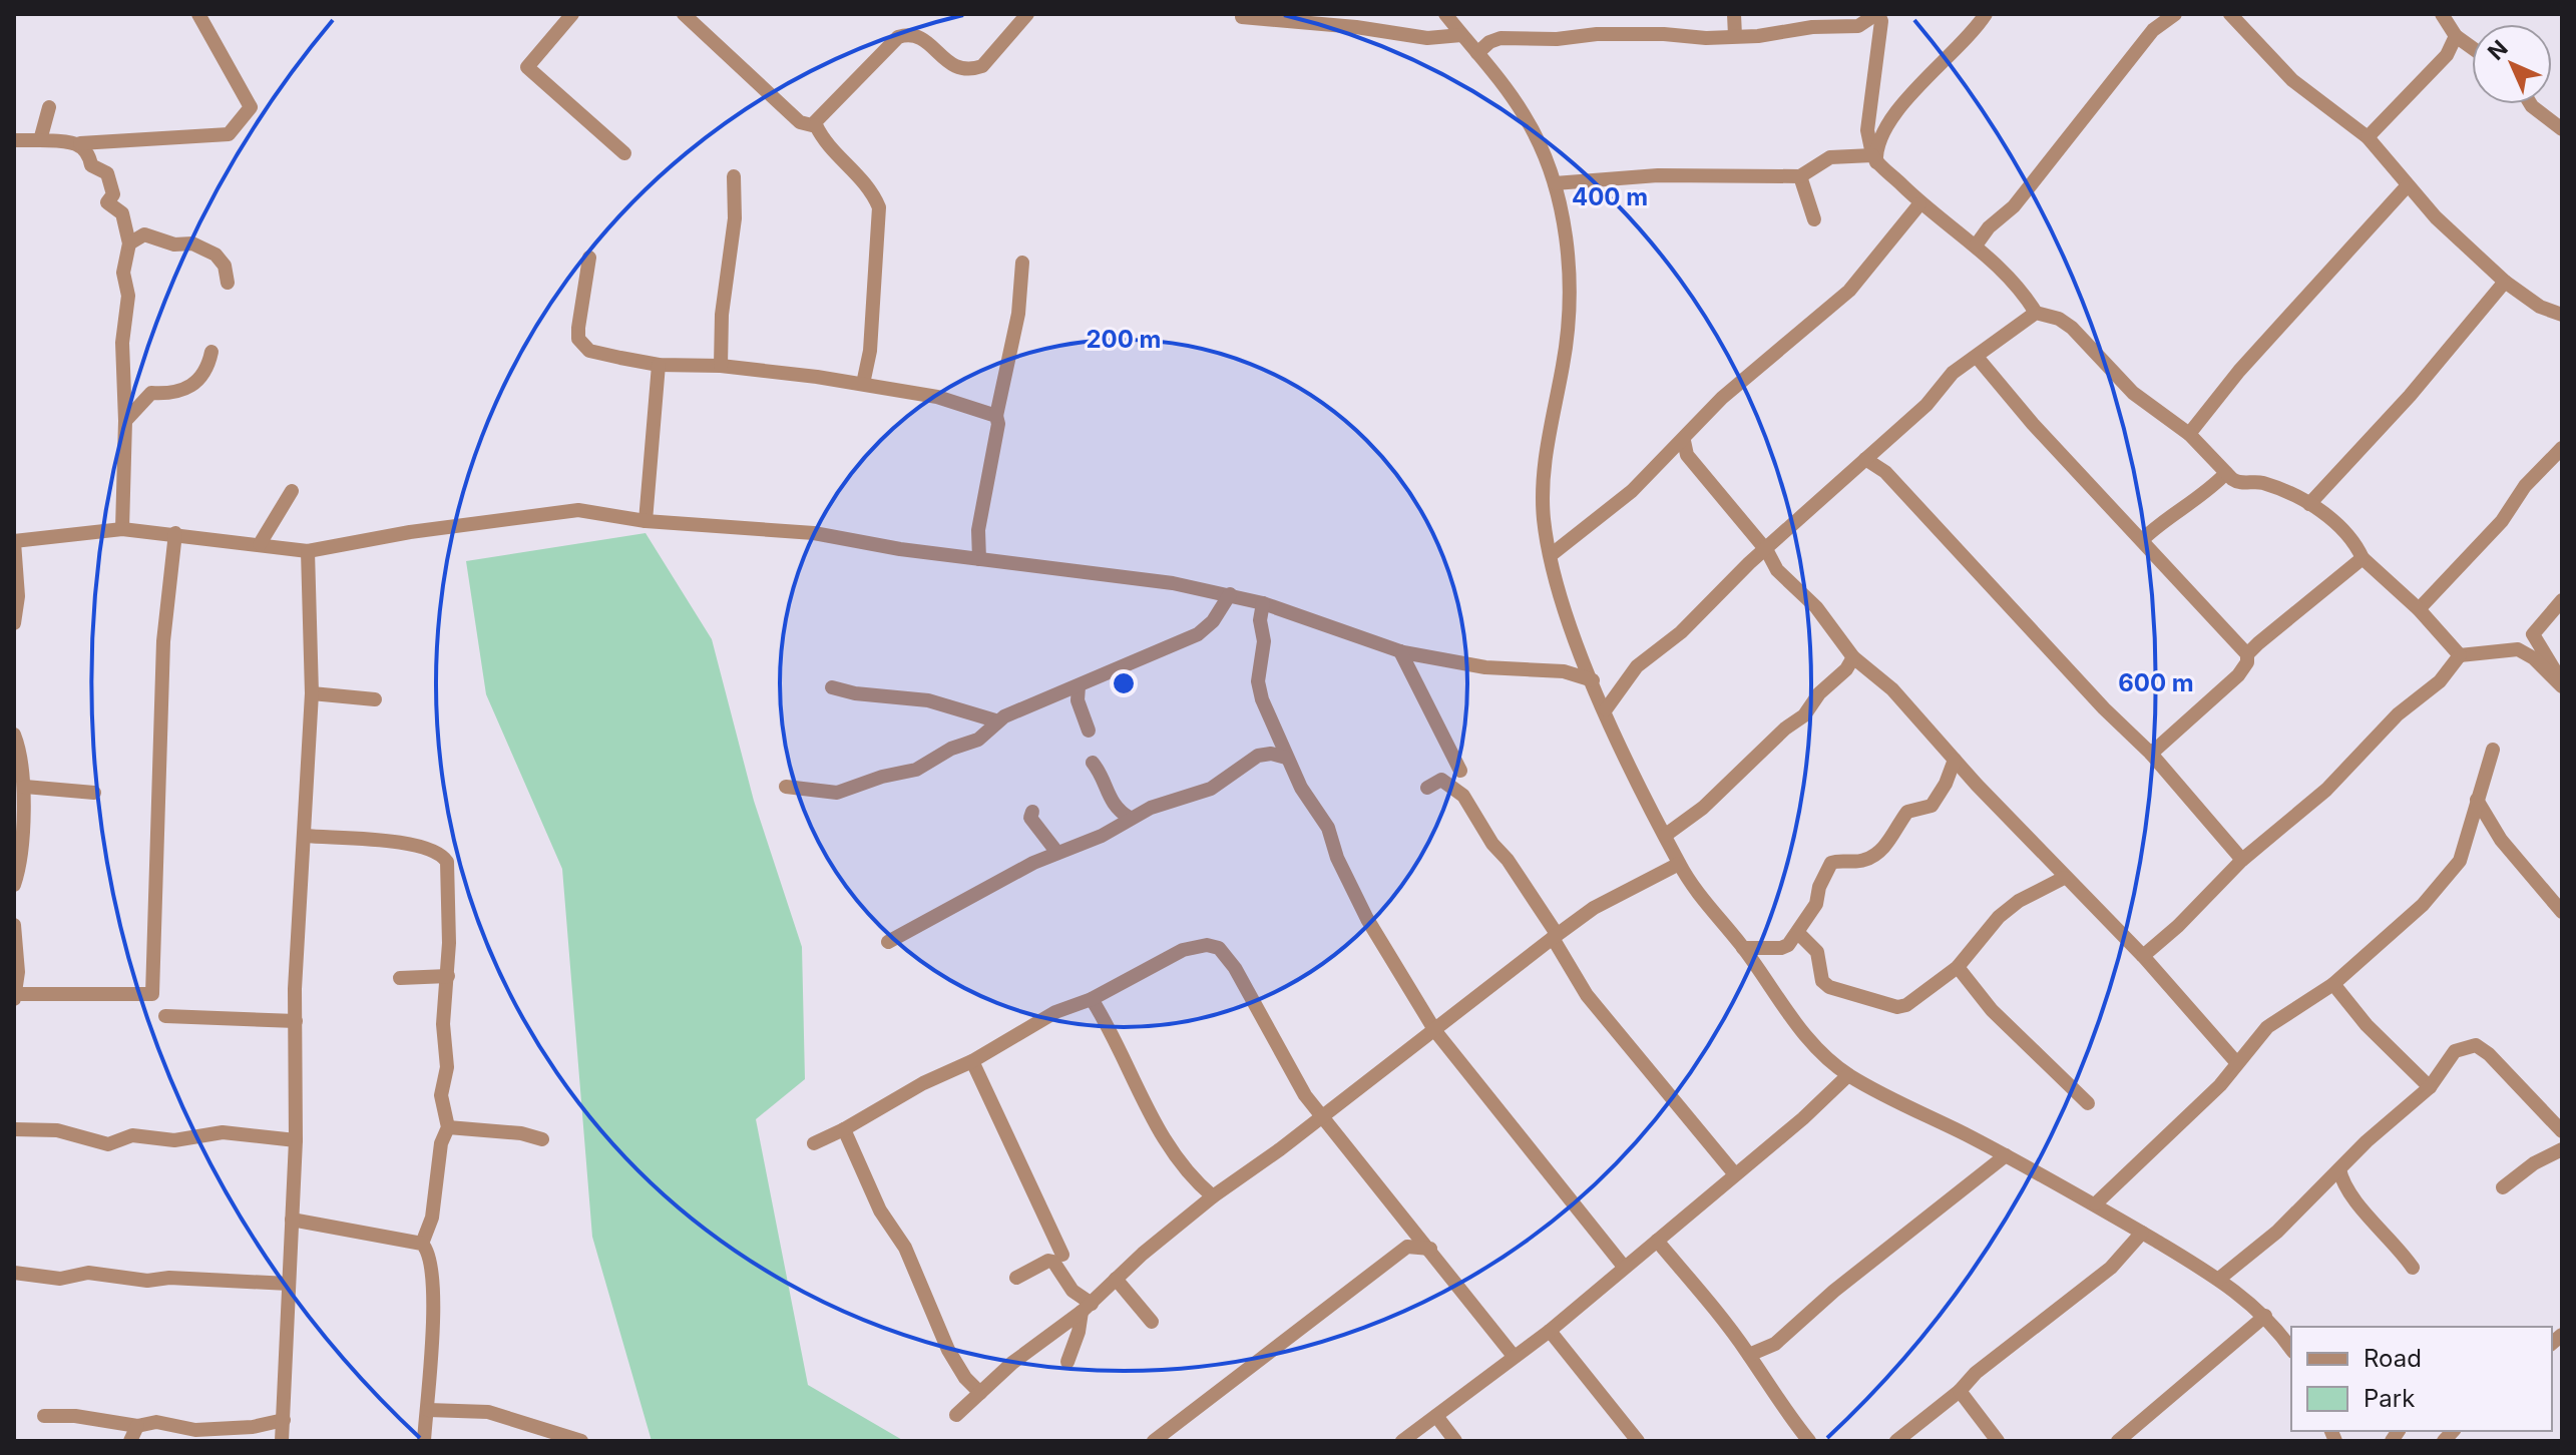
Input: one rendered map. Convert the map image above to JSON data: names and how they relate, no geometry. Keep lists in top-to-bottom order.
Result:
{
  "legend": ["Road", "Park"],
  "north": "top left",
  "rings": ["400 m", "200 m", "600 m"]
}
